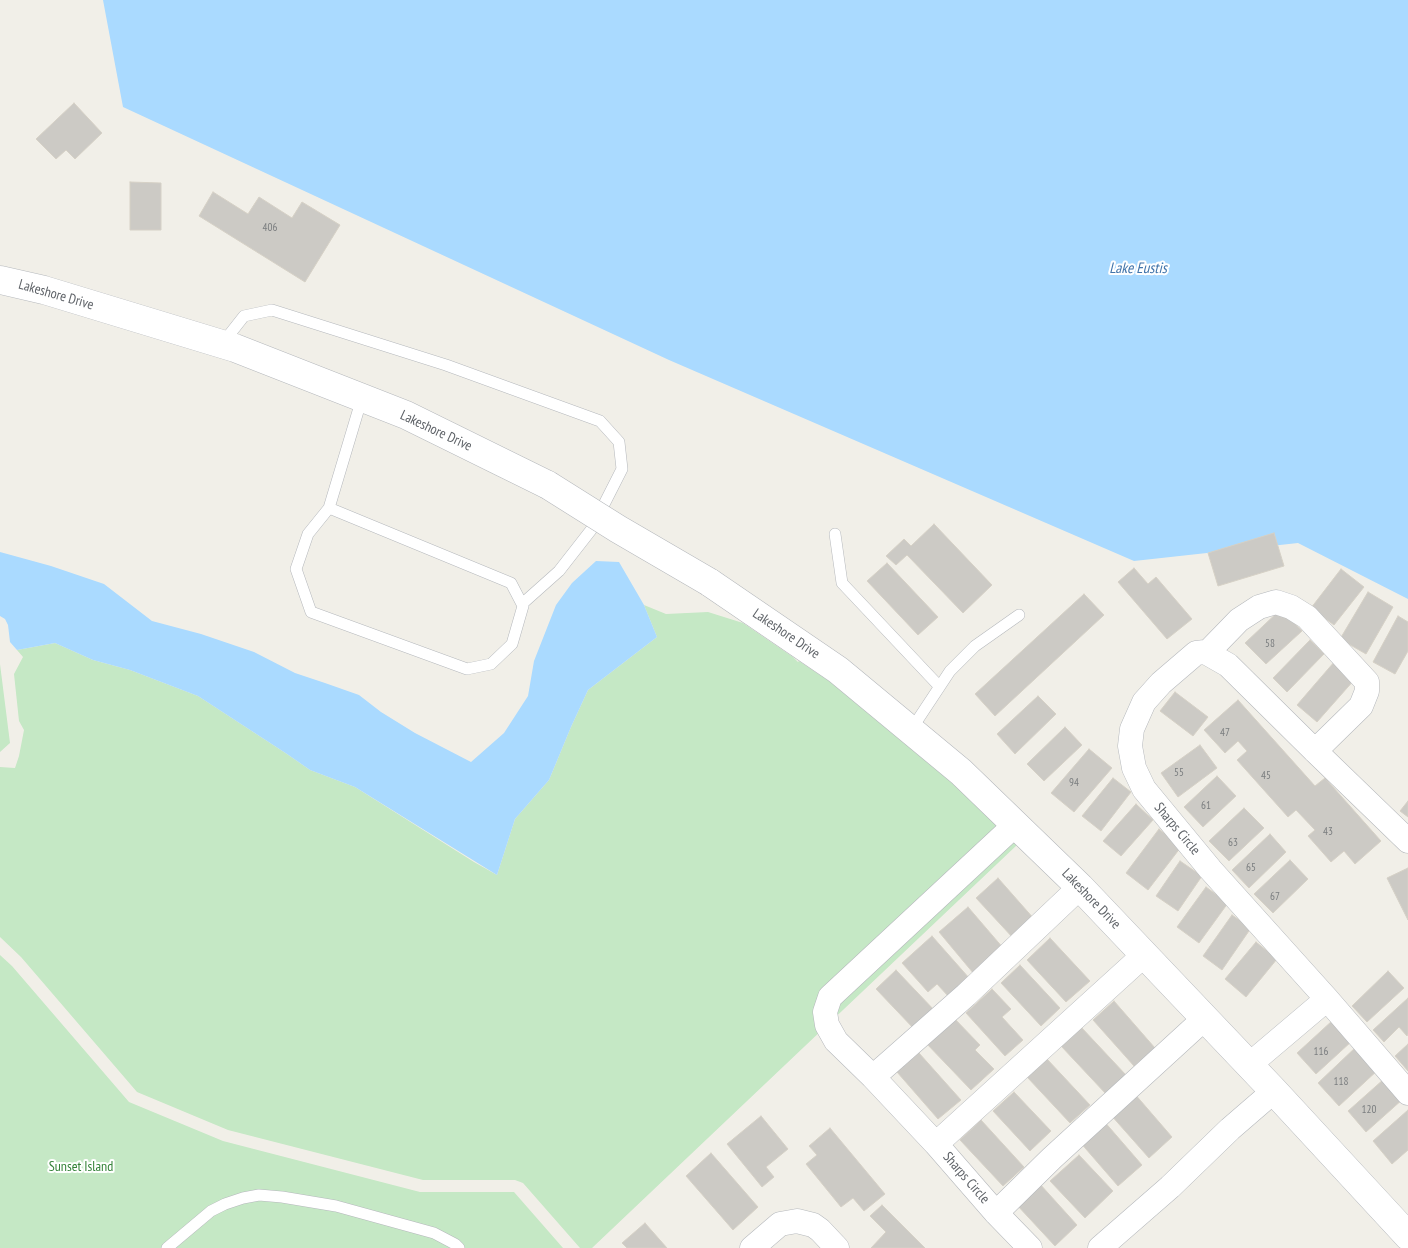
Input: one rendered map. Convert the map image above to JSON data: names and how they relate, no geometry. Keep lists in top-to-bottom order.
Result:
{
  "streets": {
    "street": ["Lakeshore Drive", "Sharps Circle"]
  },
  "crossings": [
    ["Lakeshore Drive", "Sharps Circle"]
  ],
  "water": ["Lake Eustis"],
  "parks": ["Sunset Island"],
  "house_numbers": [
    "406",
    "58",
    "47",
    "55",
    "45",
    "94",
    "61",
    "43",
    "63",
    "65",
    "67",
    "116",
    "118",
    "120"
  ]
}
